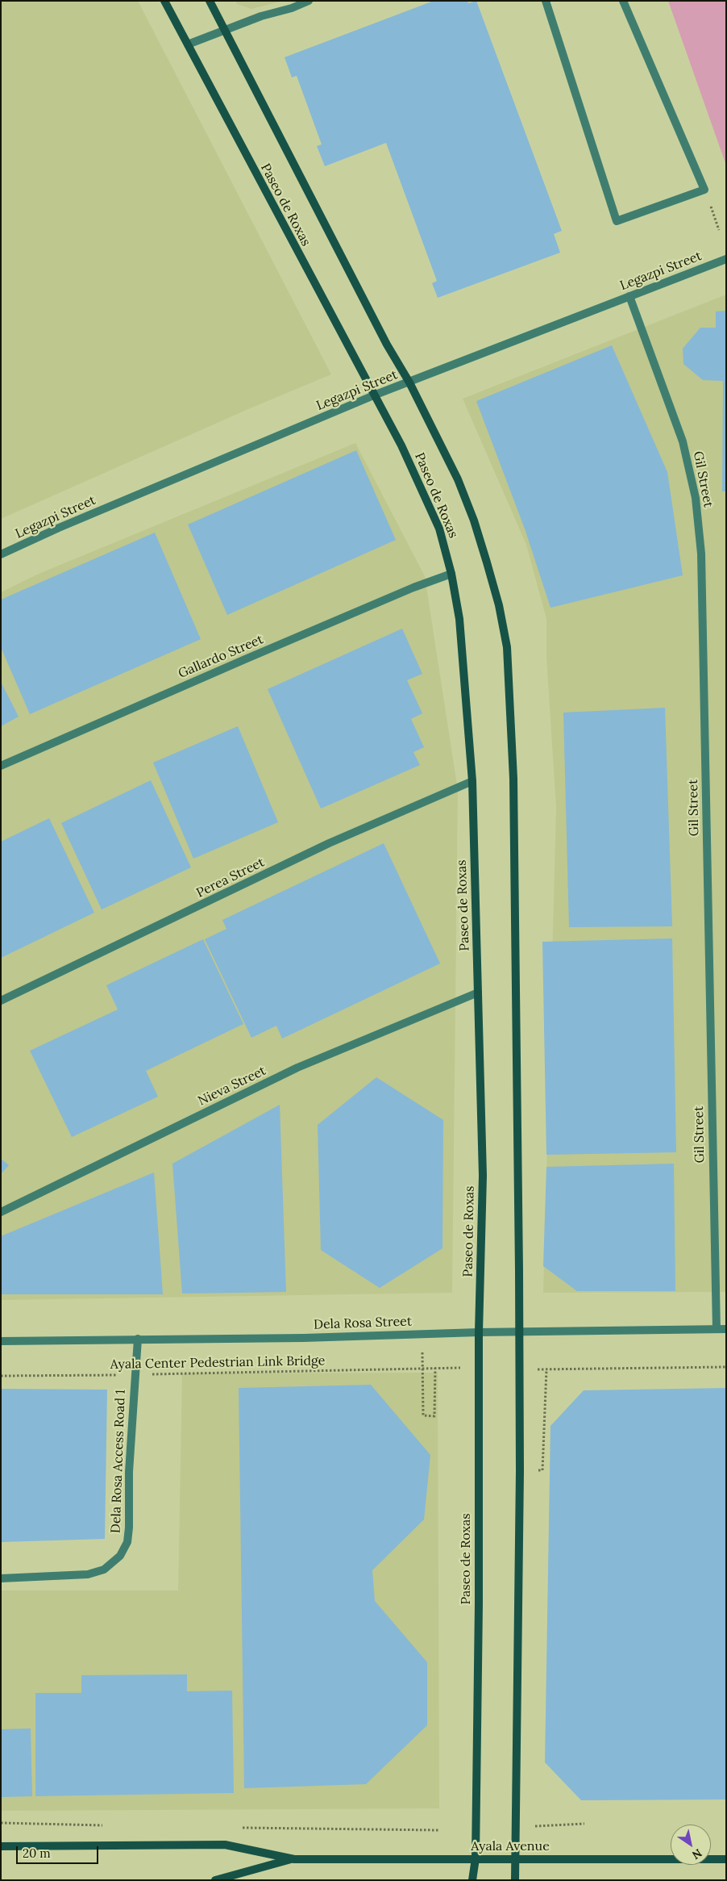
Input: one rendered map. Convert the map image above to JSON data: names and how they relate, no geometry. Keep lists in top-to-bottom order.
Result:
{
  "streets": {
    "main road": ["Paseo de Roxas", "Ayala Avenue"],
    "street": [
      "Legazpi Street",
      "Gil Street",
      "Gallardo Street",
      "Perea Street",
      "Nieva Street",
      "Dela Rosa Street",
      "Dela Rosa Access Road 1"
    ],
    "path": ["Ayala Center Pedestrian Link Bridge"]
  },
  "crossings": [
    ["Paseo de Roxas", "Legazpi Street"],
    ["Paseo de Roxas", "Gallardo Street"],
    ["Paseo de Roxas", "Perea Street"],
    ["Paseo de Roxas", "Nieva Street"],
    ["Paseo de Roxas", "Dela Rosa Street"],
    ["Paseo de Roxas", "Ayala Avenue"],
    ["Legazpi Street", "Gil Street"],
    ["Gil Street", "Dela Rosa Street"],
    ["Dela Rosa Street", "Ayala Center Pedestrian Link Bridge"],
    ["Dela Rosa Street", "Dela Rosa Access Road 1"]
  ],
  "scale_bar": "20 m",
  "north": "bottom right"
}
